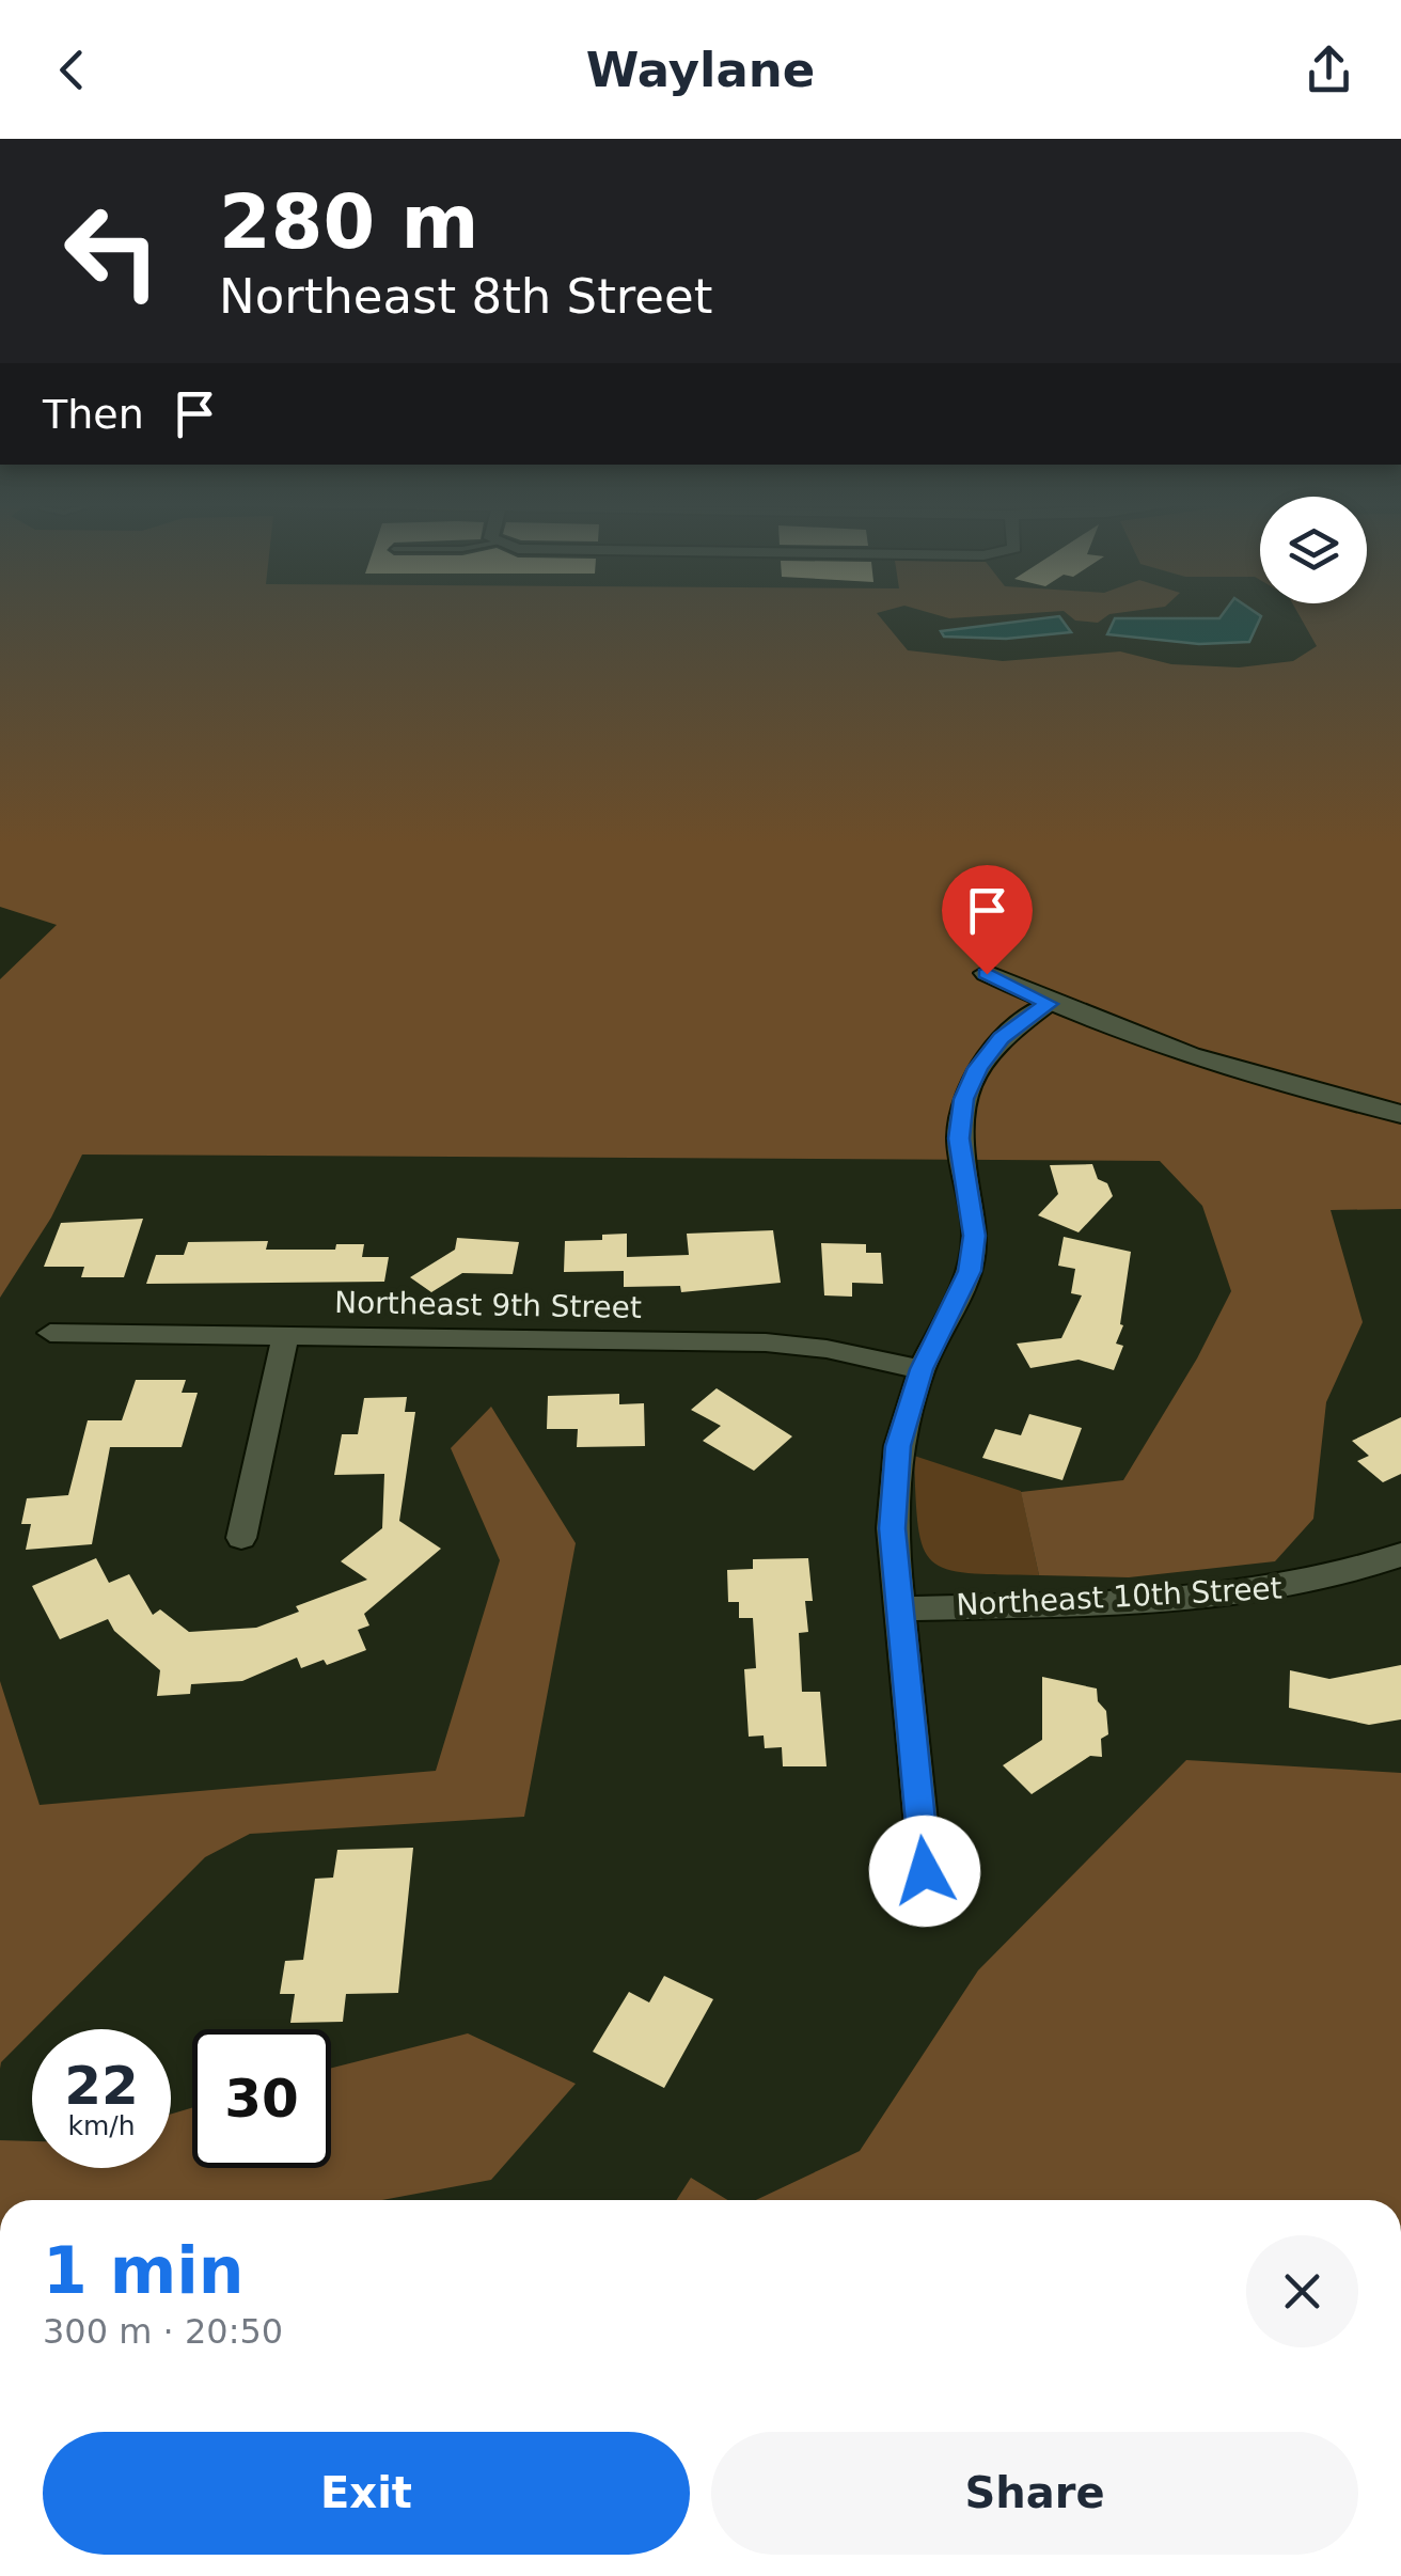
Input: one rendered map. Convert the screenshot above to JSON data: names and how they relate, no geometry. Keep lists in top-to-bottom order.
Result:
{
  "streets": {
    "street": ["Northeast 9th Street", "Northeast 10th Street"]
  },
  "page": {
    "header": "Waylane",
    "turn": ["280 m", "Northeast 8th Street"],
    "then": "Then",
    "speed": "22 km/h",
    "limit": "30",
    "heading": ["1 min", "300 m · 20:50"],
    "buttons": ["Exit", "Share"]
  }
}
